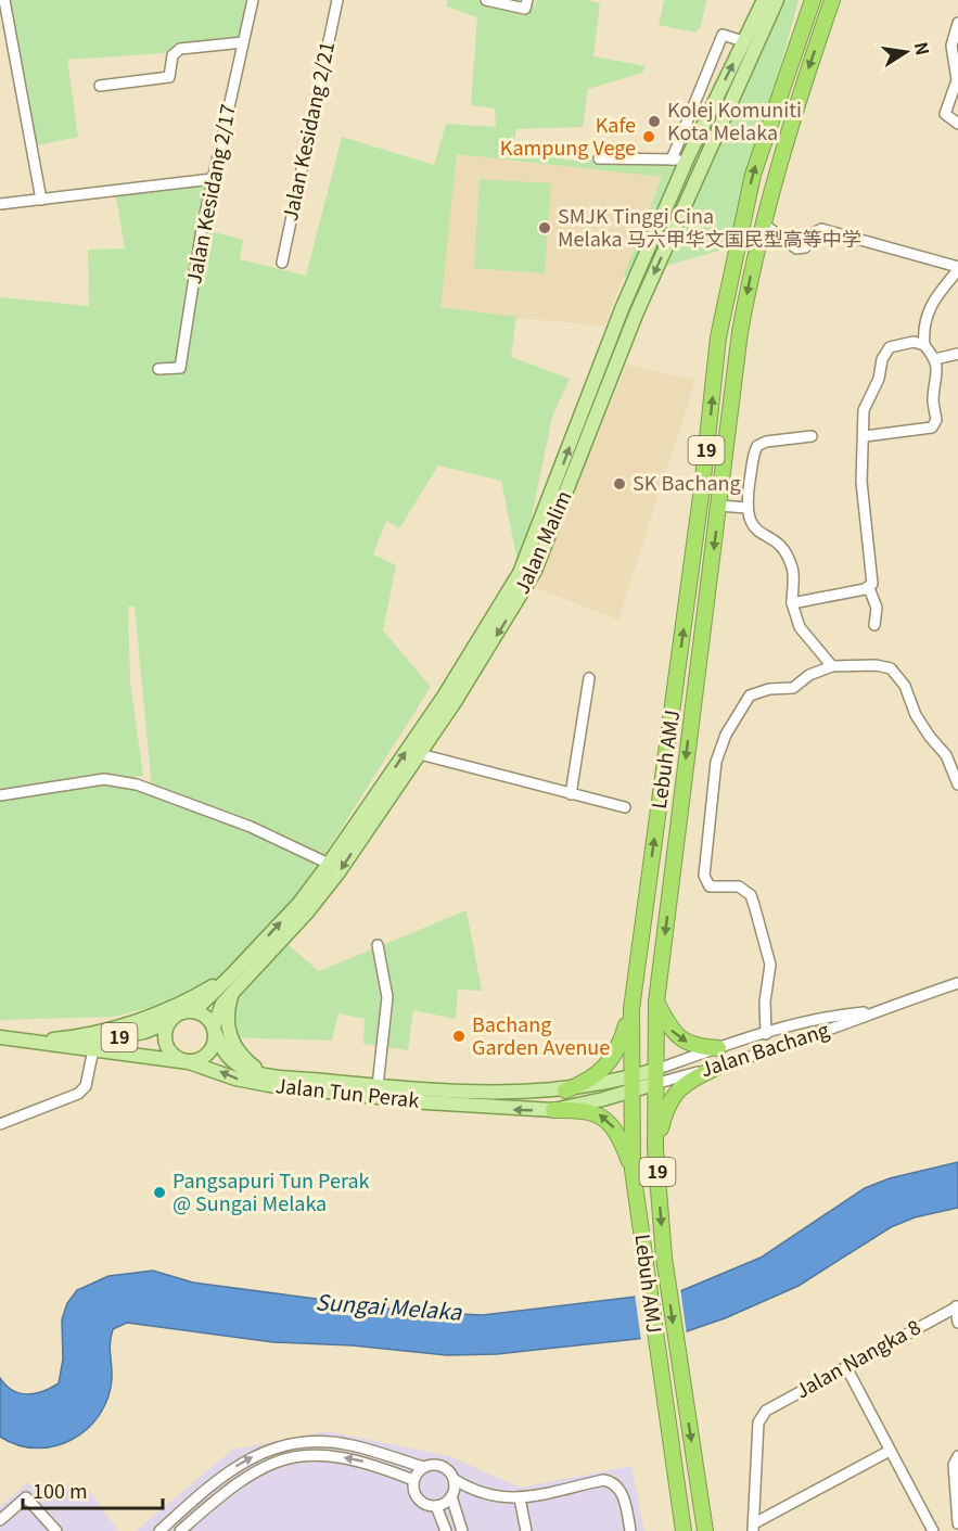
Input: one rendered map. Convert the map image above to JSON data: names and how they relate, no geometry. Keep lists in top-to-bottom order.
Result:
{
  "streets": {
    "highway": ["19", "Lebuh AMJ"],
    "main road": ["Jalan Malim", "Jalan Tun Perak"],
    "street": [
      "Jalan Kesidang 2/21",
      "Jalan Kesidang 2/17",
      "Jalan Bachang",
      "Jalan Nangka 8"
    ]
  },
  "crossings": [
    ["19", "Jalan Malim"],
    ["19", "Jalan Tun Perak"],
    ["Jalan Malim", "Jalan Tun Perak"],
    ["Lebuh AMJ", "Jalan Bachang"],
    ["Lebuh AMJ", "Jalan Tun Perak"]
  ],
  "water": ["Sungai Melaka"],
  "places": [
    "Kolej Komuniti Kota Melaka",
    "Kafe Kampung Vege",
    "SMJK Tinggi Cina Melaka 马六甲华文国民型高等中学",
    "SK Bachang",
    "Bachang Garden Avenue",
    "Pangsapuri Tun Perak @ Sungai Melaka"
  ],
  "scale_bar": "100 m",
  "north": "right"
}
